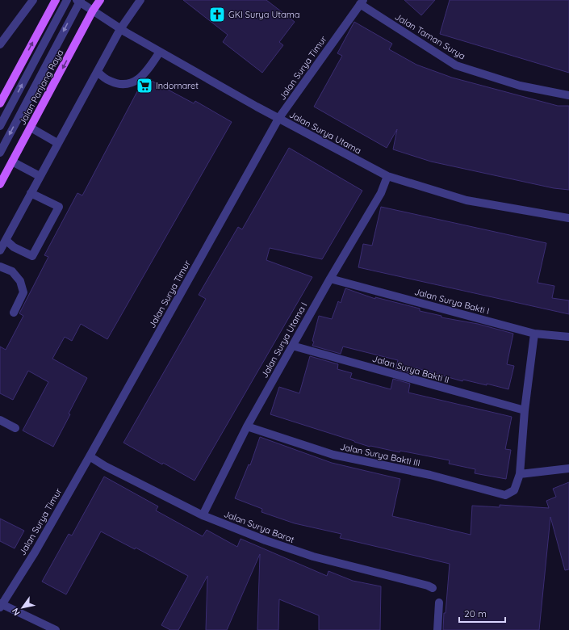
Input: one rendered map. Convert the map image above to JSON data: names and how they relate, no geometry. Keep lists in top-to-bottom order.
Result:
{
  "streets": {
    "main road": ["Jalan Panjang Raya"],
    "street": [
      "Jalan Taman Surya",
      "Jalan Surya Timur",
      "Jalan Surya Utama",
      "Jalan Surya Bakti I",
      "Jalan Surya Utama I",
      "Jalan Surya Bakti II",
      "Jalan Surya Bakti III",
      "Jalan Surya Barat"
    ]
  },
  "crossings": [
    ["Jalan Taman Surya", "Jalan Surya Timur"],
    ["Jalan Surya Timur", "Jalan Surya Utama"],
    ["Jalan Surya Timur", "Jalan Surya Barat"],
    ["Jalan Panjang Raya", "Jalan Surya Utama"],
    ["Jalan Surya Utama", "Jalan Surya Utama I"],
    ["Jalan Surya Bakti I", "Jalan Surya Utama I"],
    ["Jalan Surya Utama I", "Jalan Surya Bakti II"],
    ["Jalan Surya Utama I", "Jalan Surya Bakti III"],
    ["Jalan Surya Utama I", "Jalan Surya Barat"]
  ],
  "places": {
    "church": ["GKI Surya Utama"],
    "supermarket": ["Indomaret"]
  },
  "scale_bar": "20 m",
  "north": "bottom left"
}
